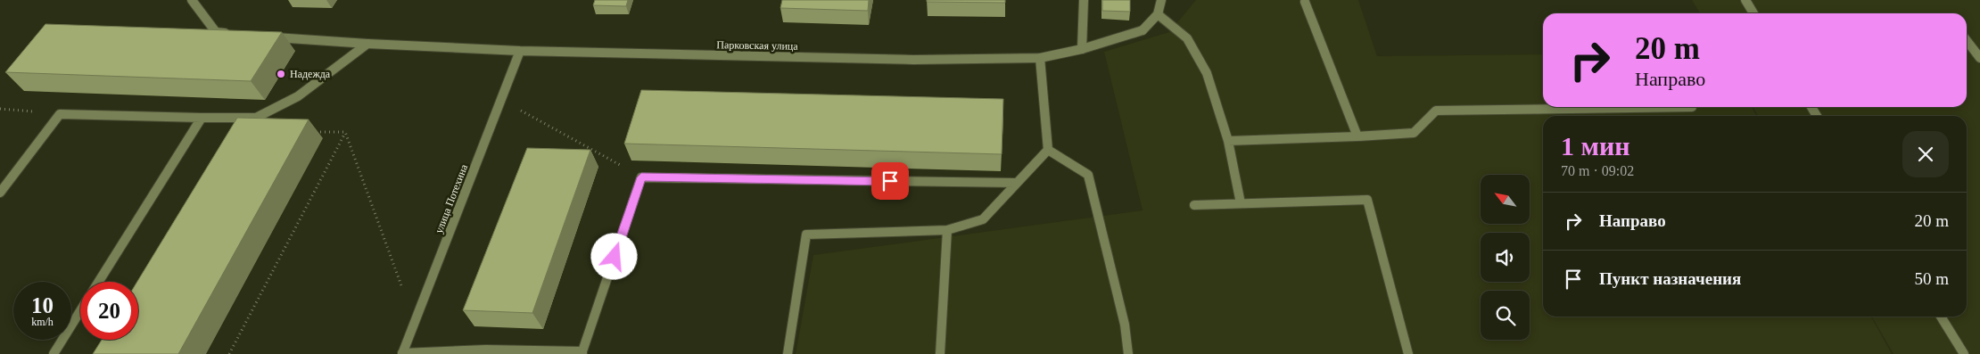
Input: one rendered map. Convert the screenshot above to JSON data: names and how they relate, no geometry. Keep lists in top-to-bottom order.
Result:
{
  "streets": {
    "street": ["Парковская улица", "улица Потехина"]
  },
  "crossings": [
    ["Парковская улица", "улица Потехина"]
  ],
  "places": ["Надежда"],
  "north": "top left",
  "page": {
    "turn": ["20 m", "Направо"],
    "heading": ["1 мин", "70 m · 09:02"],
    "list": [
      {
        "name": "Направо",
        "value": "20 m"
      },
      {
        "name": "Пункт назначения",
        "value": "50 m"
      }
    ],
    "speed": "10 km/h",
    "limit": "20"
  }
}
